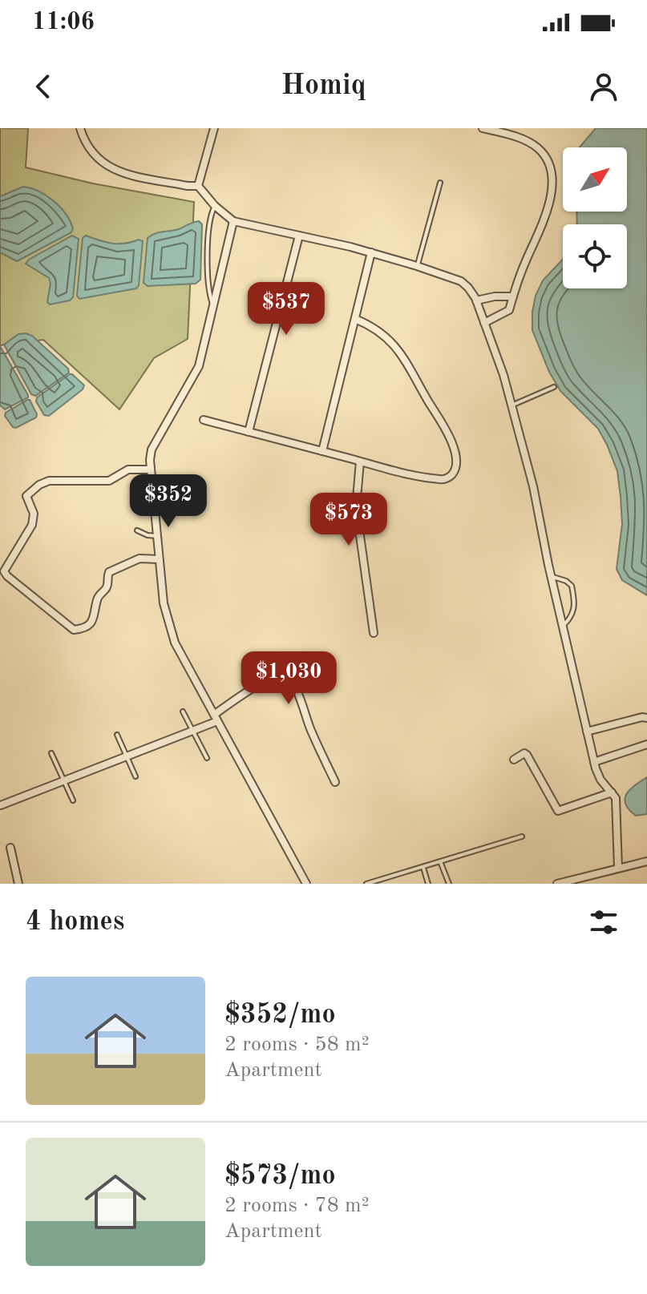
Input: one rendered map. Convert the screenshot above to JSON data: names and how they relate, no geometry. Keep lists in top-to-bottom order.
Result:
{
  "north": "top right",
  "page": {
    "status": "11:06",
    "header": "Homiq",
    "price": [
      "$537",
      "$352",
      "$573",
      "$1,030"
    ],
    "heading": "4 homes",
    "list": [
      {
        "name": "$352/mo",
        "note": "2 rooms · 58 m² · Apartment"
      },
      {
        "name": "$573/mo",
        "note": "2 rooms · 78 m² · Apartment"
      }
    ]
  }
}
